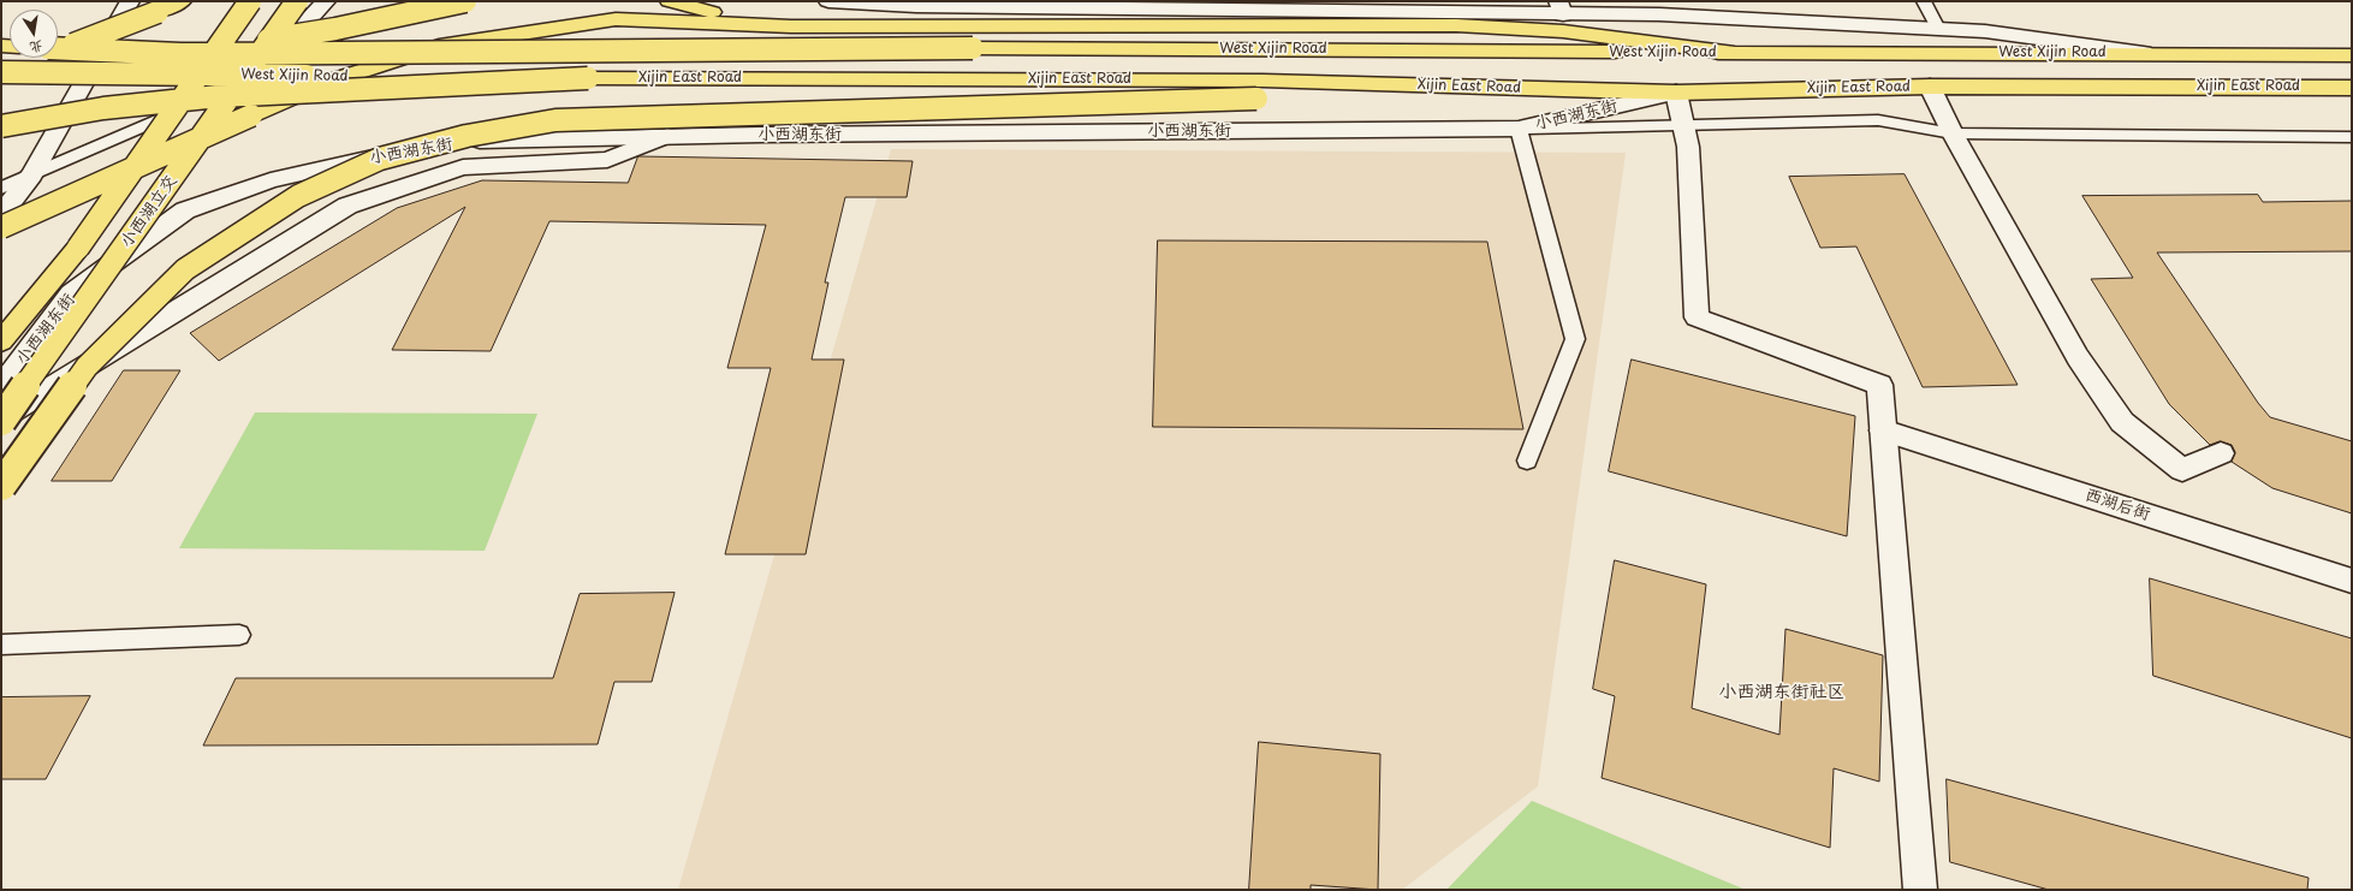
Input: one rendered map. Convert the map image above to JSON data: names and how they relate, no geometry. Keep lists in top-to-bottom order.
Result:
{
  "streets": {
    "main road": ["West Xijin Road", "Xijin East Road", "小西湖立交"],
    "street": ["小西湖东街", "西湖后街"]
  },
  "crossings": [
    ["West Xijin Road", "Xijin East Road"],
    ["Xijin East Road", "小西湖东街"]
  ],
  "districts": ["小西湖东街社区"],
  "north": "bottom"
}
